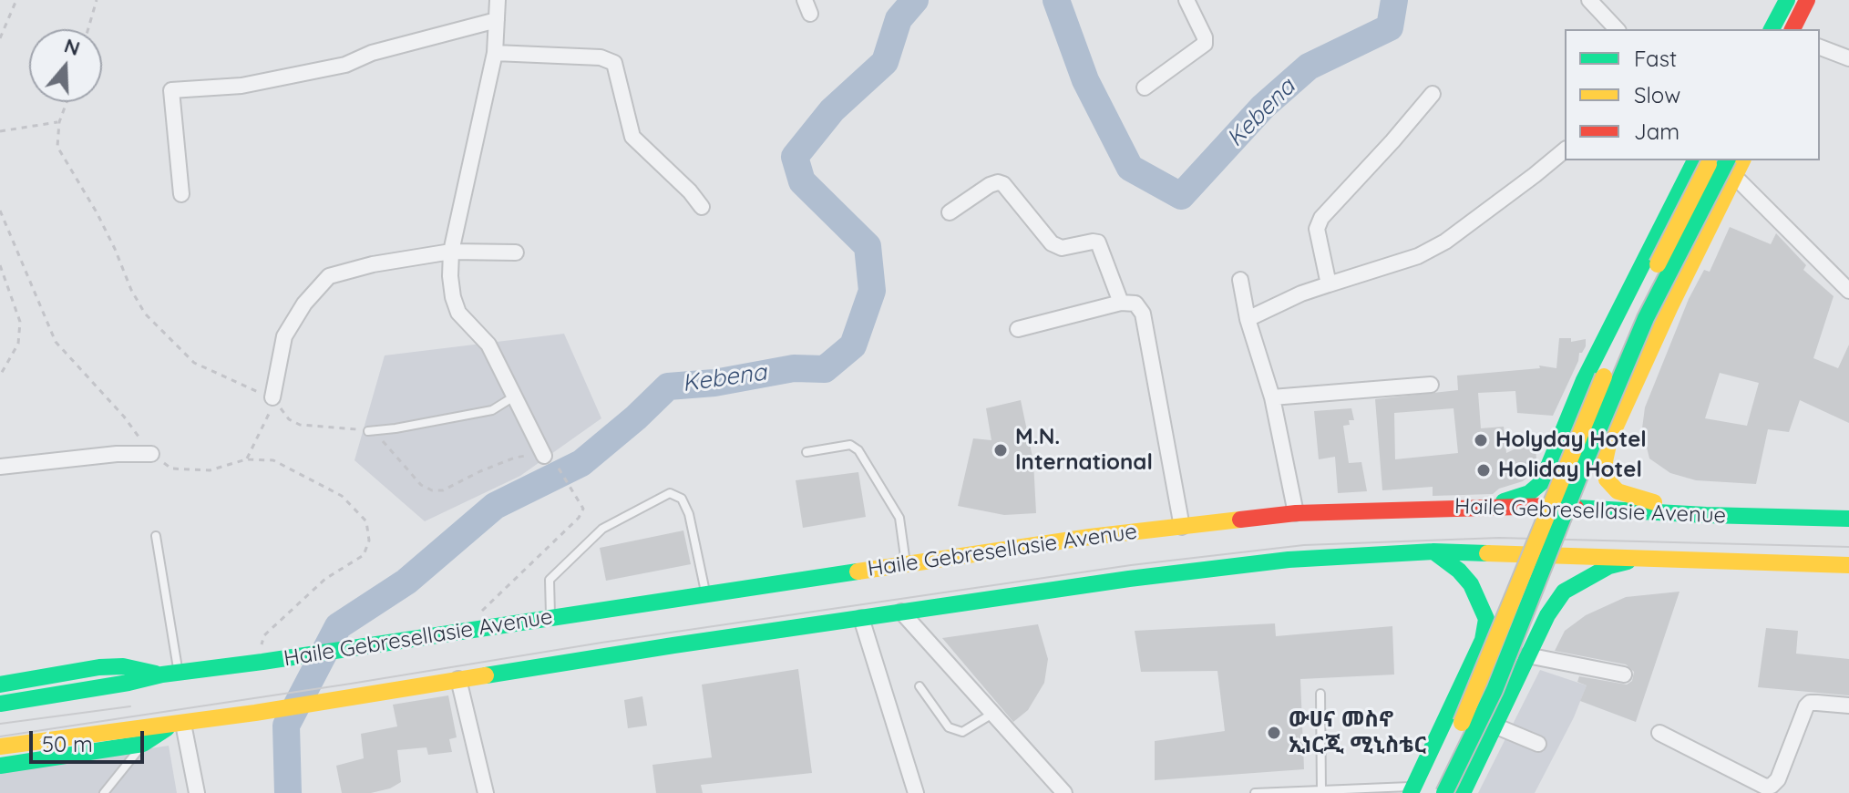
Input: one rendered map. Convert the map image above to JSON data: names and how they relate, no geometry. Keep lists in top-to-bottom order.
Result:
{
  "streets": {
    "main road": ["Haile Gebresellasie Avenue"]
  },
  "water": ["Kebena"],
  "places": [
    "Holyday Hotel",
    "M.N. International",
    "Holiday Hotel",
    "ውሀና መስኖ ኢነርጂ ሚኒስቴር"
  ],
  "legend": ["Fast", "Slow", "Jam"],
  "scale_bar": "50 m",
  "north": "top"
}
